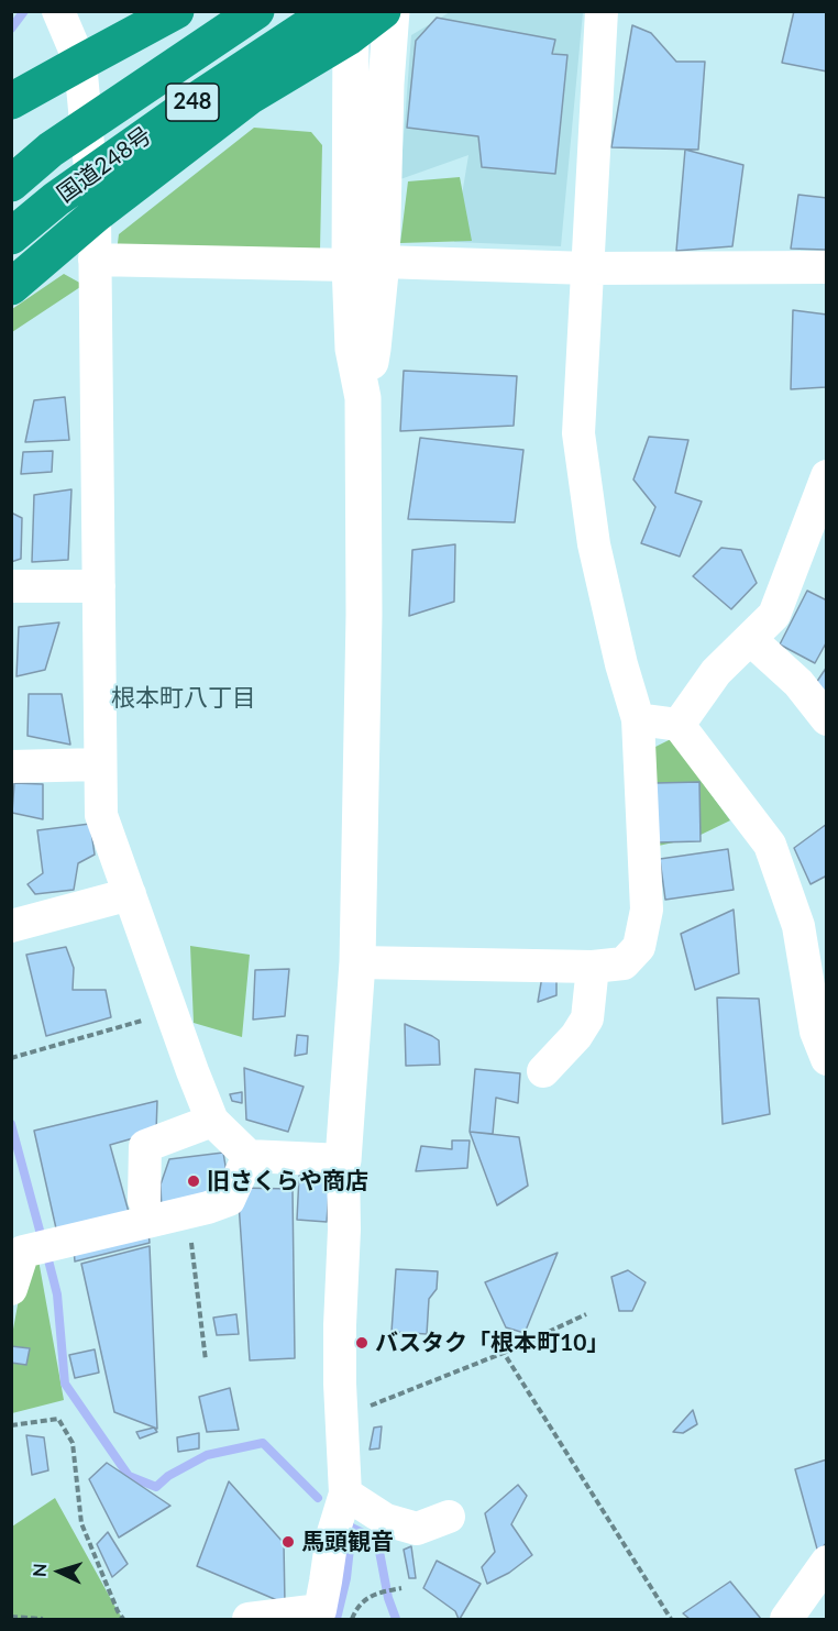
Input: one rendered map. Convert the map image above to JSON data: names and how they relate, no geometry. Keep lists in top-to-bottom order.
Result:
{
  "streets": {
    "highway": ["248", "国道248号"]
  },
  "districts": ["根本町八丁目"],
  "places": ["旧さくらや商店", "バスタク「根本町10」", "馬頭観音"],
  "north": "left"
}
